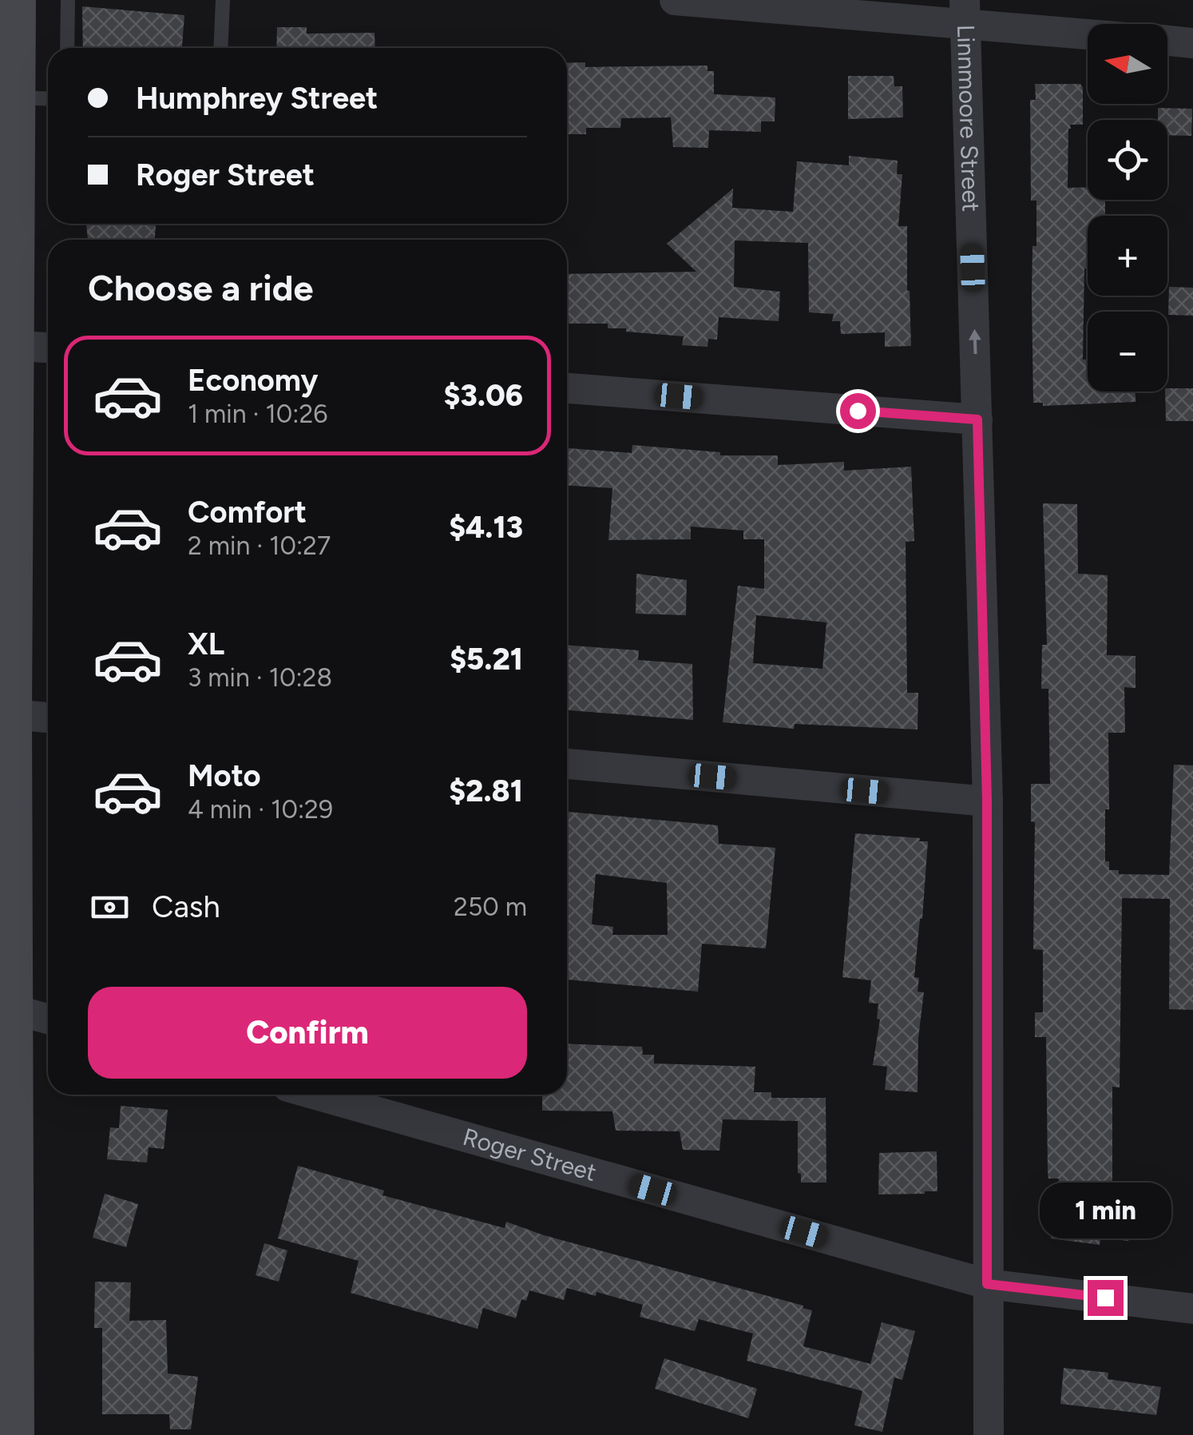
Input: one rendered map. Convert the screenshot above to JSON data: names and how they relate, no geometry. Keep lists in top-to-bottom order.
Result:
{
  "streets": {
    "street": ["Linnmoore Street", "Roger Street"]
  },
  "crossings": [
    ["Linnmoore Street", "Roger Street"]
  ],
  "north": "left",
  "page": {
    "map_buttons": ["+", "−"],
    "banner": ["Humphrey Street", "Roger Street"],
    "heading": "Choose a ride",
    "list": [
      {
        "name": "Economy",
        "note": "1 min · 10:26",
        "value": "$3.06"
      },
      {
        "name": "Comfort",
        "note": "2 min · 10:27",
        "value": "$4.13"
      },
      {
        "name": "XL",
        "note": "3 min · 10:28",
        "value": "$5.21"
      },
      {
        "name": "Moto",
        "note": "4 min · 10:29",
        "value": "$2.81"
      }
    ],
    "pay": ["Cash", "250 m"],
    "buttons": "Confirm",
    "bubble": "1 min"
  }
}
